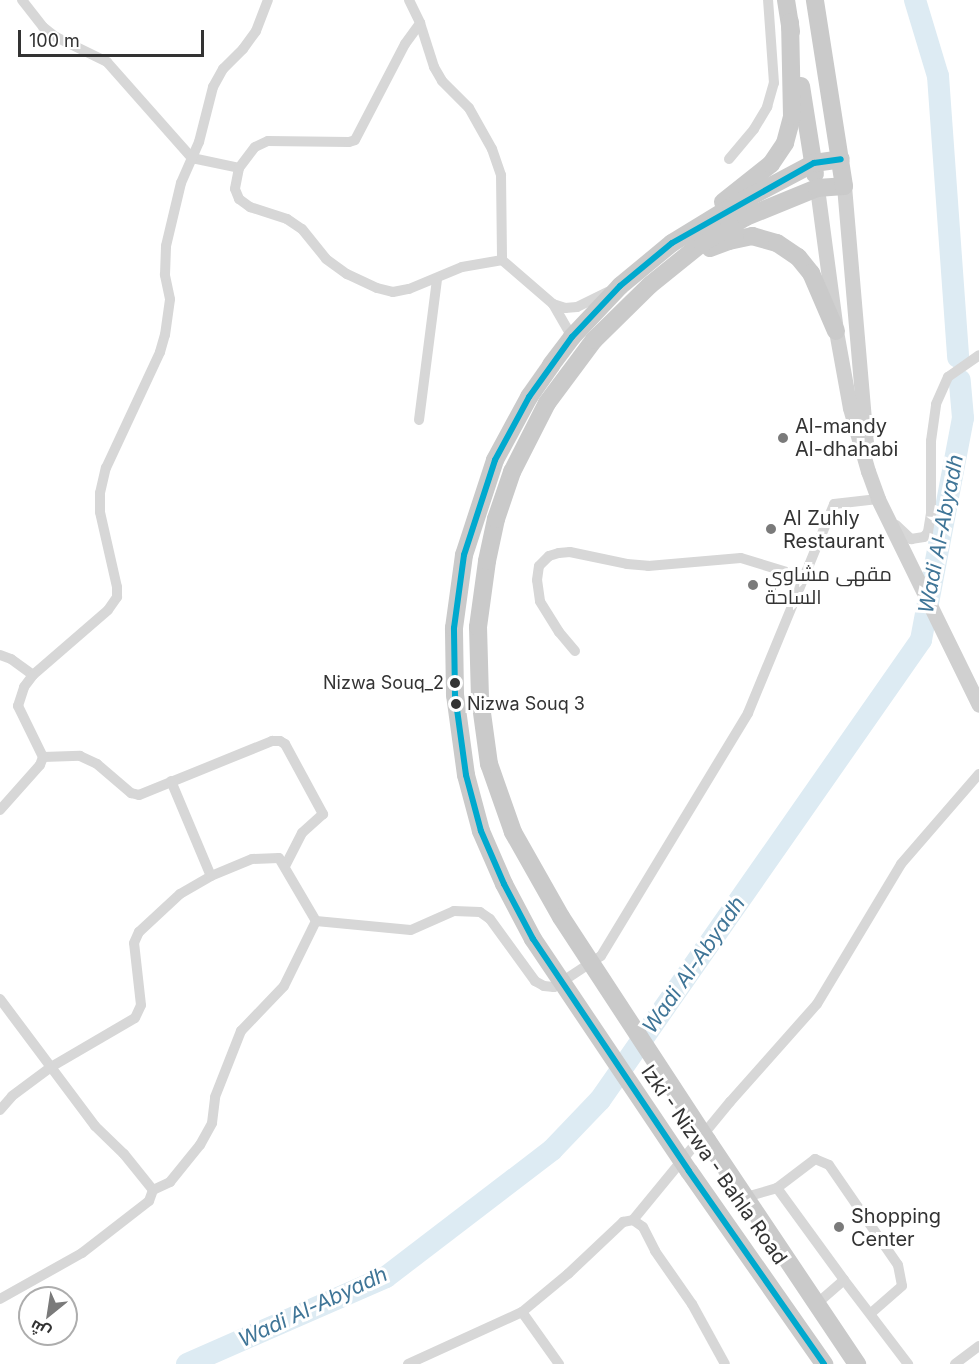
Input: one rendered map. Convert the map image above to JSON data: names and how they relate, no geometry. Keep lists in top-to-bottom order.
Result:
{
  "streets": {
    "main road": ["Izki - Nizwa - Bahla Road"]
  },
  "water": ["Wadi Al-Abyadh"],
  "places": [
    "Al-mandy Al-dhahabi",
    "Al Zuhly Restaurant",
    "مقهى مشاوي الساحة",
    "Nizwa Souq_2",
    "Nizwa Souq 3",
    "Shopping Center"
  ],
  "scale_bar": "100 m",
  "north": "bottom left"
}
